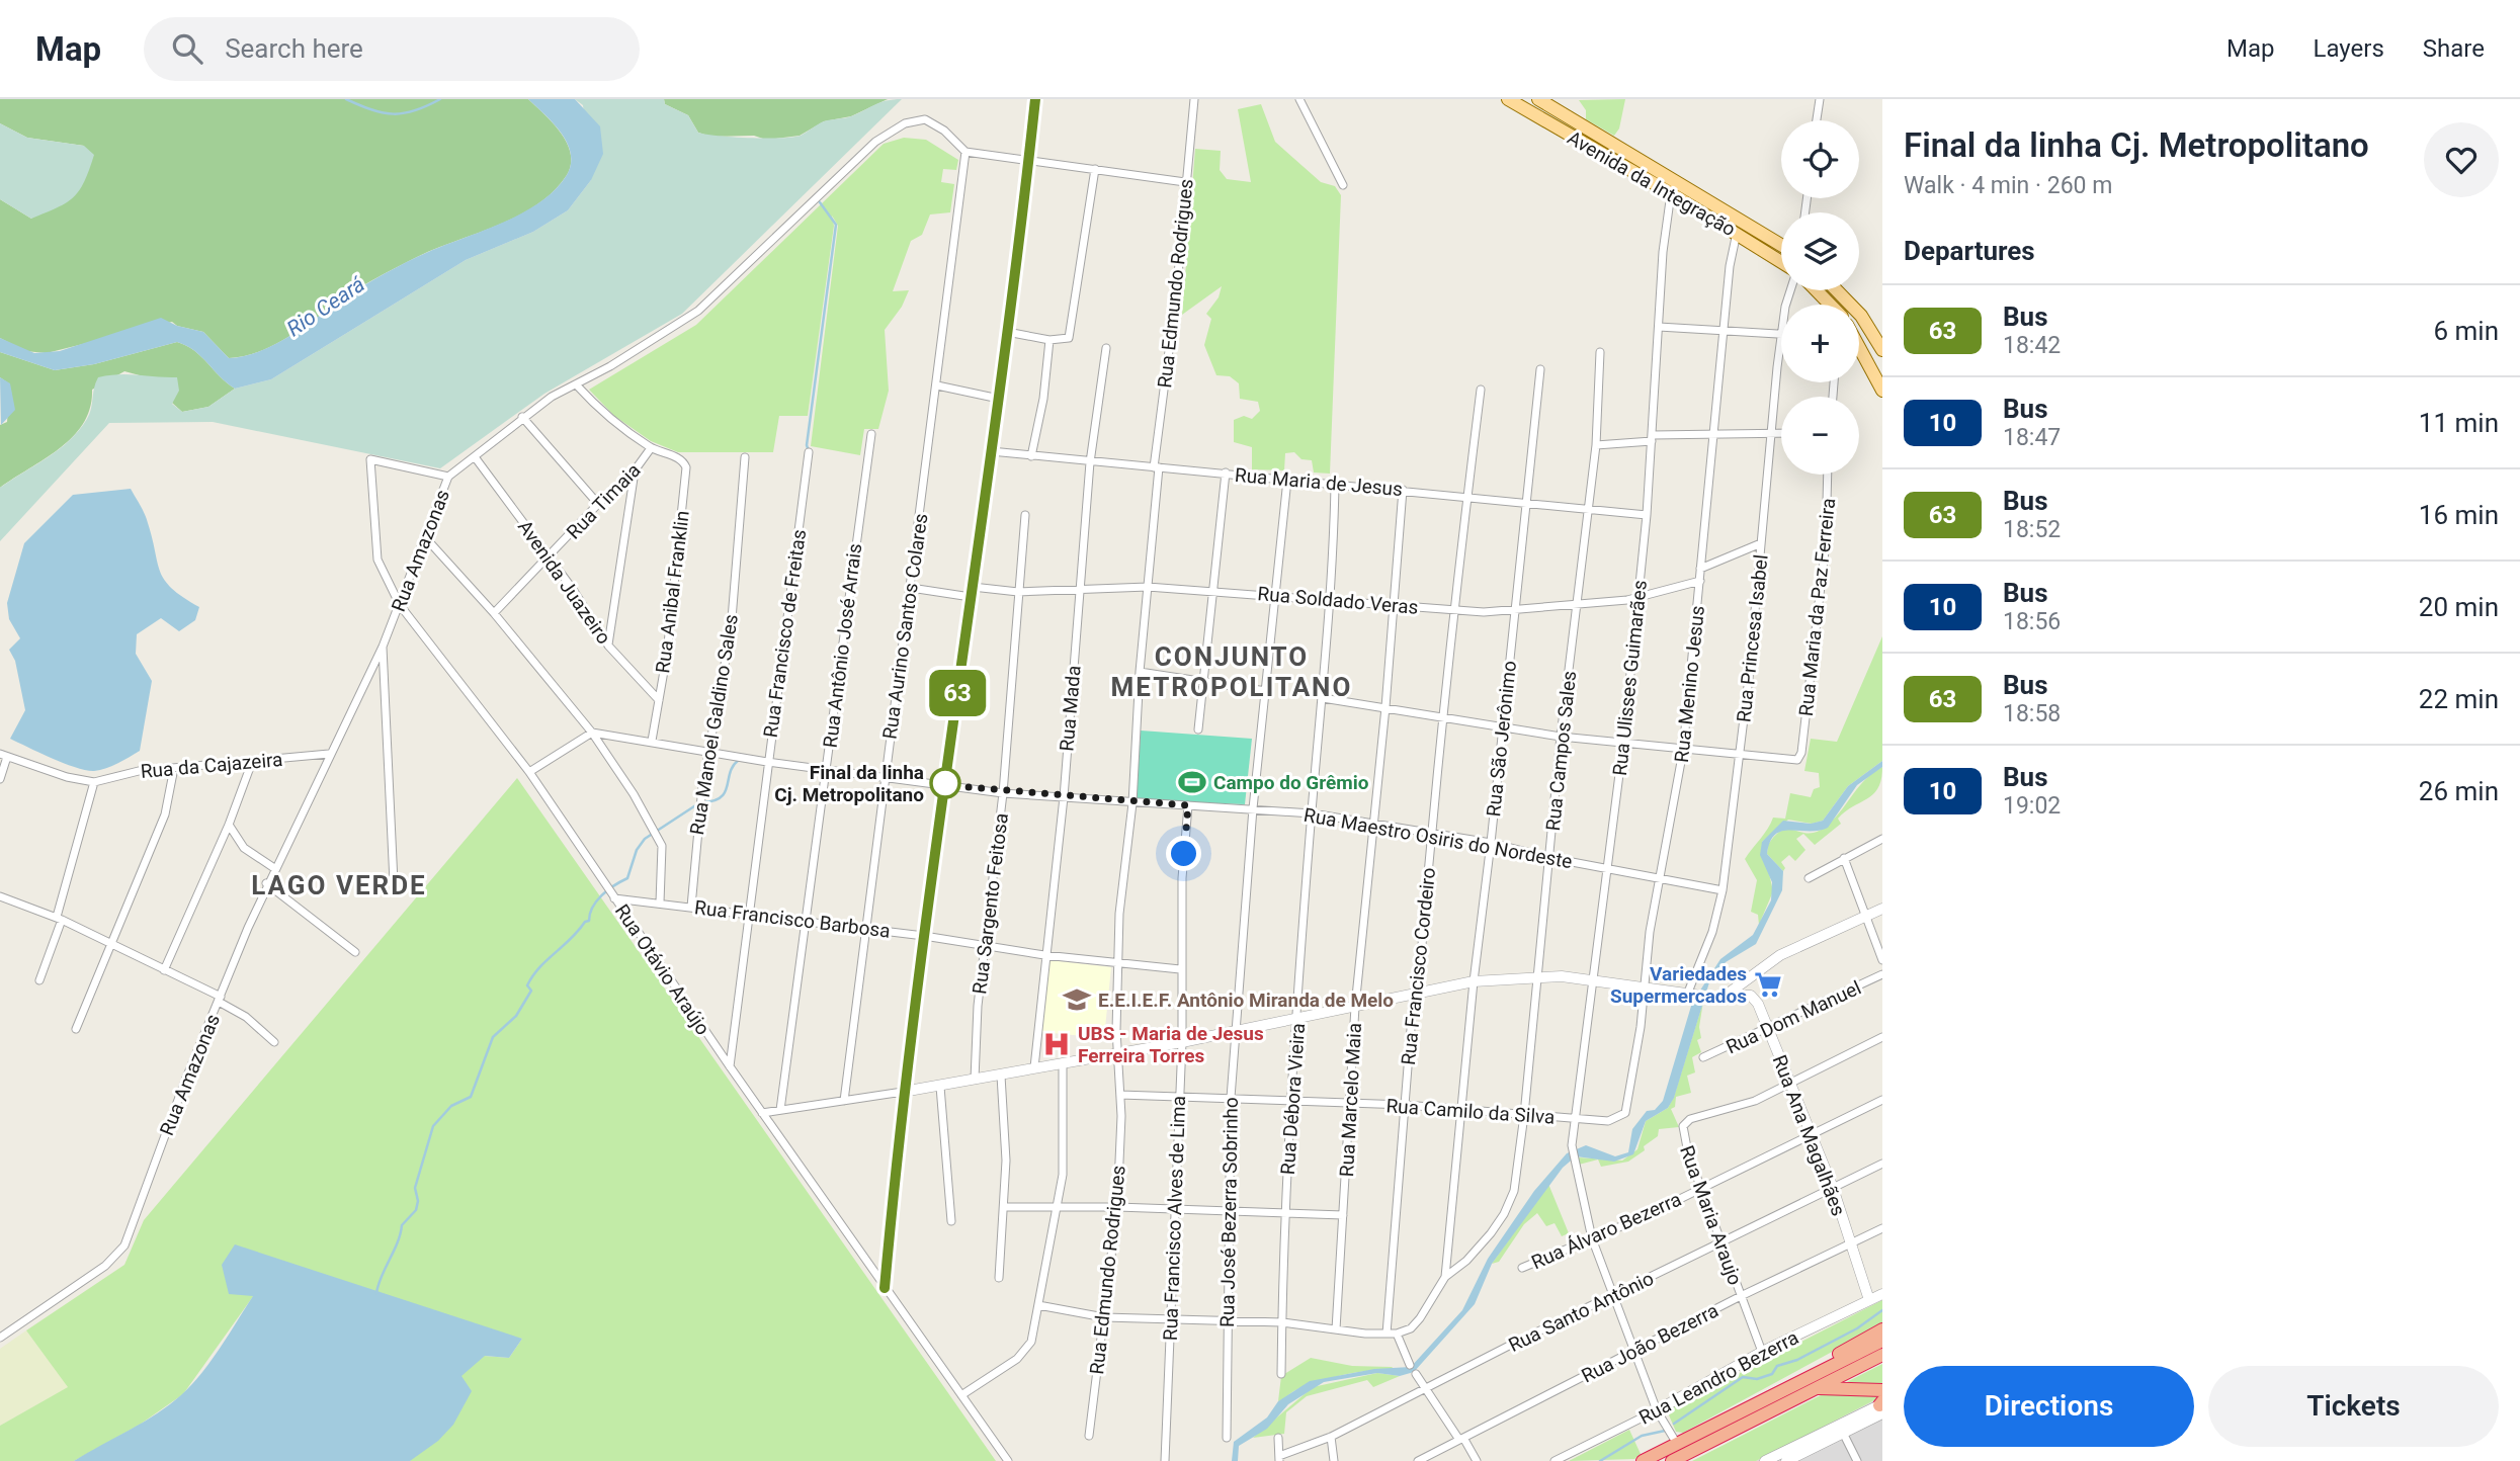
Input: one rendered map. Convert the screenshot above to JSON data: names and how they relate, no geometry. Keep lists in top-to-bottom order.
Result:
{
  "streets": {
    "main road": ["Avenida da Integração"],
    "street": [
      "Rua Edmundo Rodrigues",
      "Rua Maria de Jesus",
      "Rua Timaia",
      "Rua Amazonas",
      "Avenida Juazeiro",
      "Rua Anibal Franklin",
      "Rua Soldado Veras",
      "Rua Maria da Paz Ferreira",
      "Rua Aurino Santos Colares",
      "Rua Francisco de Freitas",
      "Rua Princesa Isabel",
      "Rua Antônio José Arrais",
      "Rua Ulisses Guimarães",
      "Rua Menino Jesus",
      "Rua Mada",
      "Rua Manoel Galdino Sales",
      "Rua São Jerônimo",
      "Rua Campos Sales",
      "Rua da Cajazeira",
      "Rua Maestro Osiris do Nordeste",
      "Rua Sargento Feitosa",
      "Rua Francisco Barbosa",
      "Rua Francisco Cordeiro",
      "Rua Otávio Araújo",
      "Rua Dom Manuel",
      "Rua Débora Vieira",
      "Rua Marcelo Maia",
      "Rua Camilo da Silva",
      "Rua Ana Magalhães",
      "Rua José Bezerra Sobrinho",
      "Rua Maria Araujo",
      "Rua Francisco Alves de Lima",
      "Rua Álvaro Bezerra",
      "Rua Santo Antônio",
      "Rua João Bezerra",
      "Rua Leandro Bezerra"
    ]
  },
  "crossings": [
    ["Avenida da Integração", "Rua Ulisses Guimarães"],
    ["Avenida da Integração", "Rua Menino Jesus"],
    ["Rua Edmundo Rodrigues", "Rua Maria de Jesus"],
    ["Rua Edmundo Rodrigues", "Rua Soldado Veras"],
    ["Rua Edmundo Rodrigues", "Rua Maestro Osiris do Nordeste"],
    ["Rua Edmundo Rodrigues", "Rua Francisco Barbosa"],
    ["Rua Edmundo Rodrigues", "Rua Camilo da Silva"],
    ["Rua Maria de Jesus", "Rua Ulisses Guimarães"],
    ["Rua Maria de Jesus", "Rua Mada"],
    ["Rua Maria de Jesus", "Rua São Jerônimo"],
    ["Rua Maria de Jesus", "Rua Campos Sales"],
    ["Rua Maria de Jesus", "Rua Francisco Cordeiro"],
    ["Rua Maria de Jesus", "Rua Débora Vieira"],
    ["Rua Maria de Jesus", "Rua Marcelo Maia"],
    ["Rua Maria de Jesus", "Rua José Bezerra Sobrinho"],
    ["Rua Timaia", "Avenida Juazeiro"],
    ["Rua Timaia", "Rua Anibal Franklin"],
    ["Rua Amazonas", "Avenida Juazeiro"],
    ["Rua Amazonas", "Rua Aurino Santos Colares"],
    ["Rua Amazonas", "Rua da Cajazeira"],
    ["Rua Amazonas", "Rua Otávio Araújo"],
    ["Avenida Juazeiro", "Rua Anibal Franklin"],
    ["Rua Anibal Franklin", "Rua Maestro Osiris do Nordeste"],
    ["Rua Soldado Veras", "Rua Aurino Santos Colares"],
    ["Rua Soldado Veras", "Rua Ulisses Guimarães"],
    ["Rua Soldado Veras", "Rua Menino Jesus"],
    ["Rua Soldado Veras", "Rua Mada"],
    ["Rua Soldado Veras", "Rua São Jerônimo"],
    ["Rua Soldado Veras", "Rua Campos Sales"],
    ["Rua Soldado Veras", "Rua Sargento Feitosa"],
    ["Rua Soldado Veras", "Rua Francisco Cordeiro"],
    ["Rua Soldado Veras", "Rua Débora Vieira"],
    ["Rua Soldado Veras", "Rua Marcelo Maia"],
    ["Rua Soldado Veras", "Rua José Bezerra Sobrinho"],
    ["Rua Maria da Paz Ferreira", "Rua Princesa Isabel"],
    ["Rua Aurino Santos Colares", "Rua Maestro Osiris do Nordeste"],
    ["Rua Aurino Santos Colares", "Rua Francisco Barbosa"],
    ["Rua Francisco de Freitas", "Rua Maestro Osiris do Nordeste"],
    ["Rua Francisco de Freitas", "Rua Francisco Barbosa"],
    ["Rua Francisco de Freitas", "Rua Otávio Araújo"],
    ["Rua Princesa Isabel", "Rua Maestro Osiris do Nordeste"],
    ["Rua Antônio José Arrais", "Rua Maestro Osiris do Nordeste"],
    ["Rua Antônio José Arrais", "Rua Francisco Barbosa"],
    ["Rua Ulisses Guimarães", "Rua Maestro Osiris do Nordeste"],
    ["Rua Ulisses Guimarães", "Rua Camilo da Silva"],
    ["Rua Ulisses Guimarães", "Rua Álvaro Bezerra"],
    ["Rua Ulisses Guimarães", "Rua Santo Antônio"],
    ["Rua Ulisses Guimarães", "Rua João Bezerra"],
    ["Rua Ulisses Guimarães", "Rua Leandro Bezerra"],
    ["Rua Menino Jesus", "Rua Maestro Osiris do Nordeste"],
    ["Rua Menino Jesus", "Rua Camilo da Silva"],
    ["Rua Mada", "Rua Maestro Osiris do Nordeste"],
    ["Rua Mada", "Rua Francisco Barbosa"],
    ["Rua Manoel Galdino Sales", "Rua Maestro Osiris do Nordeste"],
    ["Rua Manoel Galdino Sales", "Rua Francisco Barbosa"],
    ["Rua São Jerônimo", "Rua Campos Sales"],
    ["Rua São Jerônimo", "Rua Maestro Osiris do Nordeste"],
    ["Rua São Jerônimo", "Rua Camilo da Silva"],
    ["Rua Campos Sales", "Rua Maestro Osiris do Nordeste"],
    ["Rua Campos Sales", "Rua Camilo da Silva"],
    ["Rua Maestro Osiris do Nordeste", "Rua Sargento Feitosa"],
    ["Rua Maestro Osiris do Nordeste", "Rua Francisco Cordeiro"],
    ["Rua Maestro Osiris do Nordeste", "Rua Débora Vieira"],
    ["Rua Maestro Osiris do Nordeste", "Rua Marcelo Maia"],
    ["Rua Maestro Osiris do Nordeste", "Rua José Bezerra Sobrinho"],
    ["Rua Maestro Osiris do Nordeste", "Rua Francisco Alves de Lima"],
    ["Rua Sargento Feitosa", "Rua Francisco Barbosa"],
    ["Rua Francisco Barbosa", "Rua Otávio Araújo"],
    ["Rua Francisco Barbosa", "Rua Francisco Alves de Lima"],
    ["Rua Francisco Cordeiro", "Rua Camilo da Silva"],
    ["Rua Dom Manuel", "Rua Ana Magalhães"],
    ["Rua Débora Vieira", "Rua Camilo da Silva"],
    ["Rua Marcelo Maia", "Rua Camilo da Silva"],
    ["Rua Camilo da Silva", "Rua José Bezerra Sobrinho"],
    ["Rua Camilo da Silva", "Rua Francisco Alves de Lima"],
    ["Rua Ana Magalhães", "Rua Maria Araujo"],
    ["Rua Ana Magalhães", "Rua Álvaro Bezerra"],
    ["Rua Ana Magalhães", "Rua Santo Antônio"],
    ["Rua Ana Magalhães", "Rua João Bezerra"],
    ["Rua Ana Magalhães", "Rua Leandro Bezerra"],
    ["Rua Maria Araujo", "Rua Álvaro Bezerra"],
    ["Rua Maria Araujo", "Rua Santo Antônio"],
    ["Rua Maria Araujo", "Rua João Bezerra"],
    ["Rua Maria Araujo", "Rua Leandro Bezerra"]
  ],
  "districts": ["CONJUNTO METROPOLITANO", "LAGO VERDE"],
  "water": ["Rio Ceará"],
  "places": {
    "sports": ["Campo do Grêmio"],
    "other": ["Final da linha Cj. Metropolitano"],
    "supermarket": ["Variedades Supermercados"],
    "school or university": ["E.E.I.E.F. Antônio Miranda de Melo"],
    "hospital": ["UBS - Maria de Jesus Ferreira Torres"]
  },
  "lines": ["bus line 63"],
  "page": {
    "header": "Map",
    "search": "Search here",
    "nav": ["Map", "Layers", "Share"],
    "on_map": "63",
    "heading": [
      ["Final da linha Cj. Metropolitano", "Walk · 4 min · 260 m"],
      "Departures"
    ],
    "map_buttons": ["+", "−"],
    "list": [
      {
        "mark": "63",
        "name": "Bus",
        "note": "18:42",
        "value": "6 min"
      },
      {
        "mark": "10",
        "name": "Bus",
        "note": "18:47",
        "value": "11 min"
      },
      {
        "mark": "63",
        "name": "Bus",
        "note": "18:52",
        "value": "16 min"
      },
      {
        "mark": "10",
        "name": "Bus",
        "note": "18:56",
        "value": "20 min"
      },
      {
        "mark": "63",
        "name": "Bus",
        "note": "18:58",
        "value": "22 min"
      },
      {
        "mark": "10",
        "name": "Bus",
        "note": "19:02",
        "value": "26 min"
      }
    ],
    "buttons": ["Directions", "Tickets"]
  }
}
